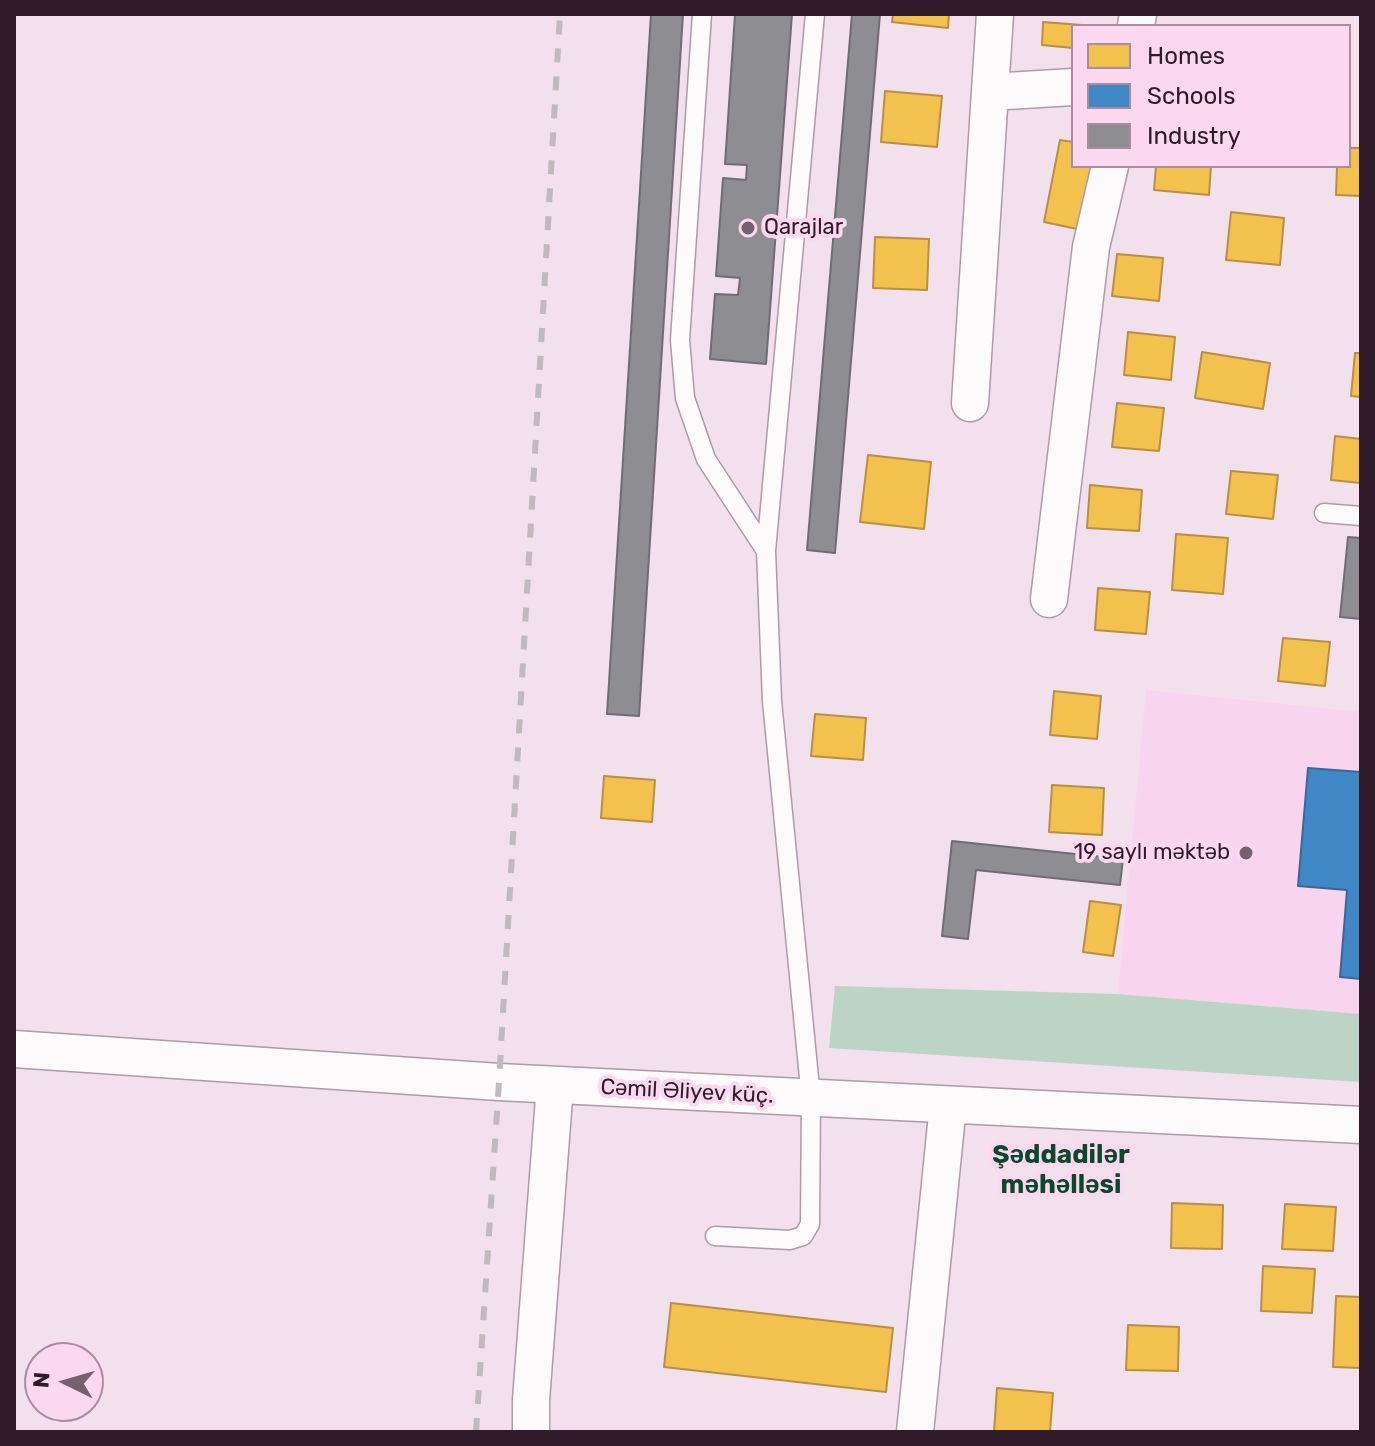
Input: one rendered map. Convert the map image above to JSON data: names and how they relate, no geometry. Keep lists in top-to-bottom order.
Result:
{
  "streets": {
    "street": ["Cəmil Əliyev küç."]
  },
  "districts": ["Şəddadilər məhəlləsi"],
  "places": ["Qarajlar", "19 saylı məktəb"],
  "legend": ["Homes", "Schools", "Industry"],
  "north": "left"
}
